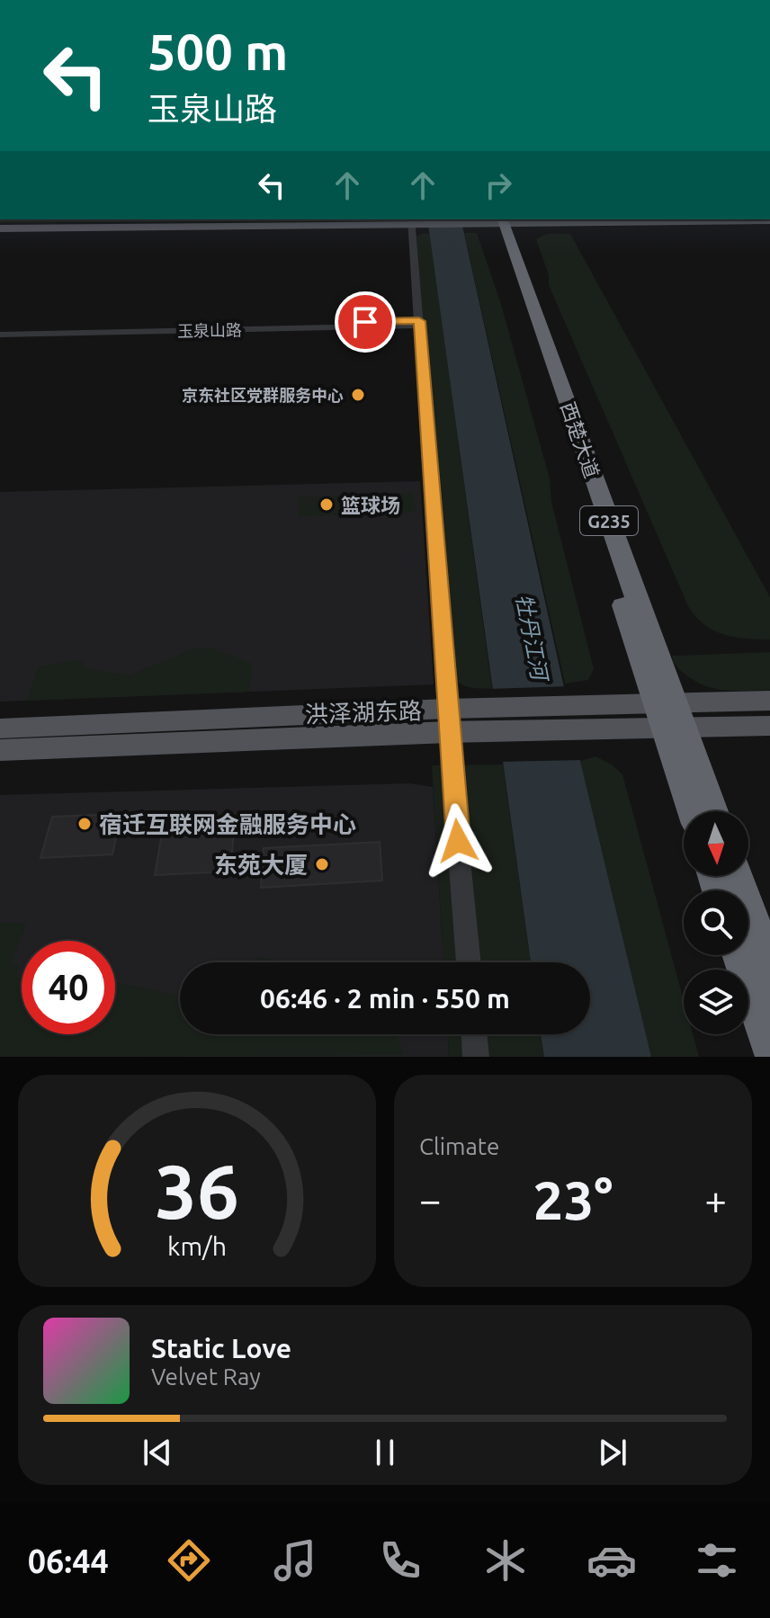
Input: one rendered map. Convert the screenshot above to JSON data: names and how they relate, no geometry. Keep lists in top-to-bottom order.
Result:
{
  "streets": {
    "highway": ["西楚大道", "G235"],
    "main road": ["洪泽湖东路"],
    "street": ["玉泉山路"]
  },
  "crossings": [
    ["西楚大道", "洪泽湖东路"]
  ],
  "water": ["牡丹江河"],
  "places": [
    "京东社区党群服务中心",
    "篮球场",
    "宿迁互联网金融服务中心",
    "东苑大厦"
  ],
  "north": "bottom",
  "page": {
    "turn": ["500 m", "玉泉山路"],
    "limit": "40",
    "trip": "06:46 · 2 min · 550 m",
    "tile": "Climate",
    "heat": ["−", "23°", "+"],
    "song": ["Static Love", "Velvet Ray"],
    "tabs": "06:44",
    "gauge": ["36", "km/h"]
  }
}
